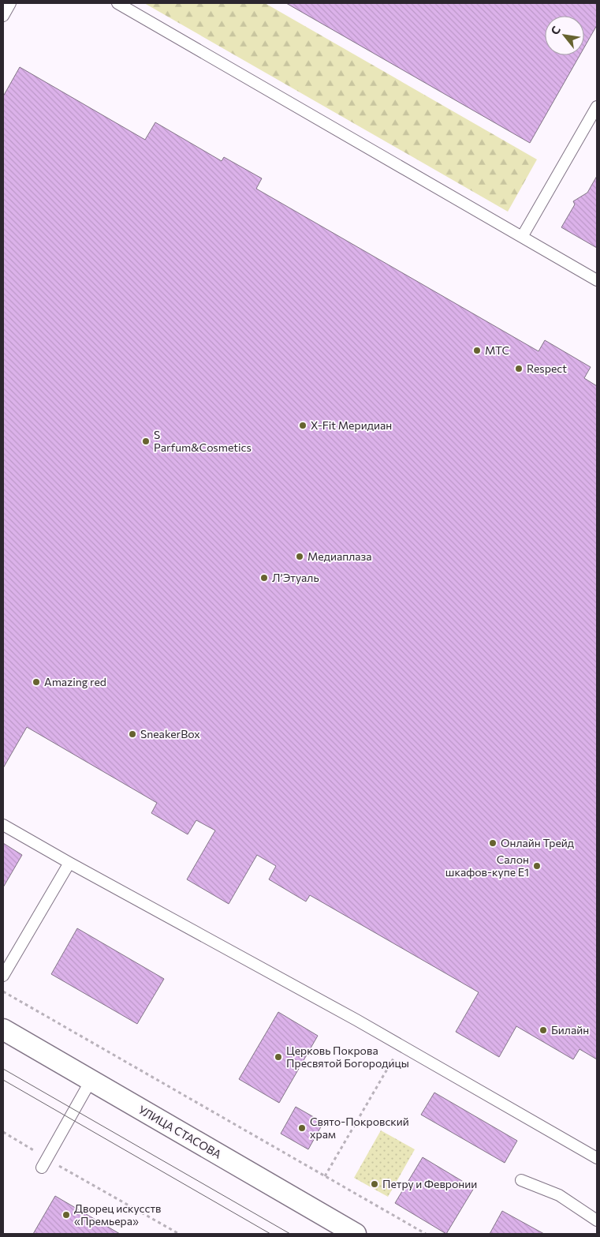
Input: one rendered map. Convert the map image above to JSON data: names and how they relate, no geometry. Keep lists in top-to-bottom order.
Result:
{
  "streets": {
    "street": ["УЛИЦА СТАСОВА"]
  },
  "places": [
    "МТС",
    "Respect",
    "X-Fit Меридиан",
    "S Parfum&Cosmetics",
    "Медиаплаза",
    "Л’Этуаль",
    "Amazing red",
    "SneakerBox",
    "Онлайн Трейд",
    "Салон шкафов-купе Е1",
    "Билайн",
    "Церковь Покрова Пресвятой Богородицы",
    "Свято-Покровский храм",
    "Петру и Февронии",
    "Дворец искусств «Премьера»"
  ],
  "north": "top left"
}
